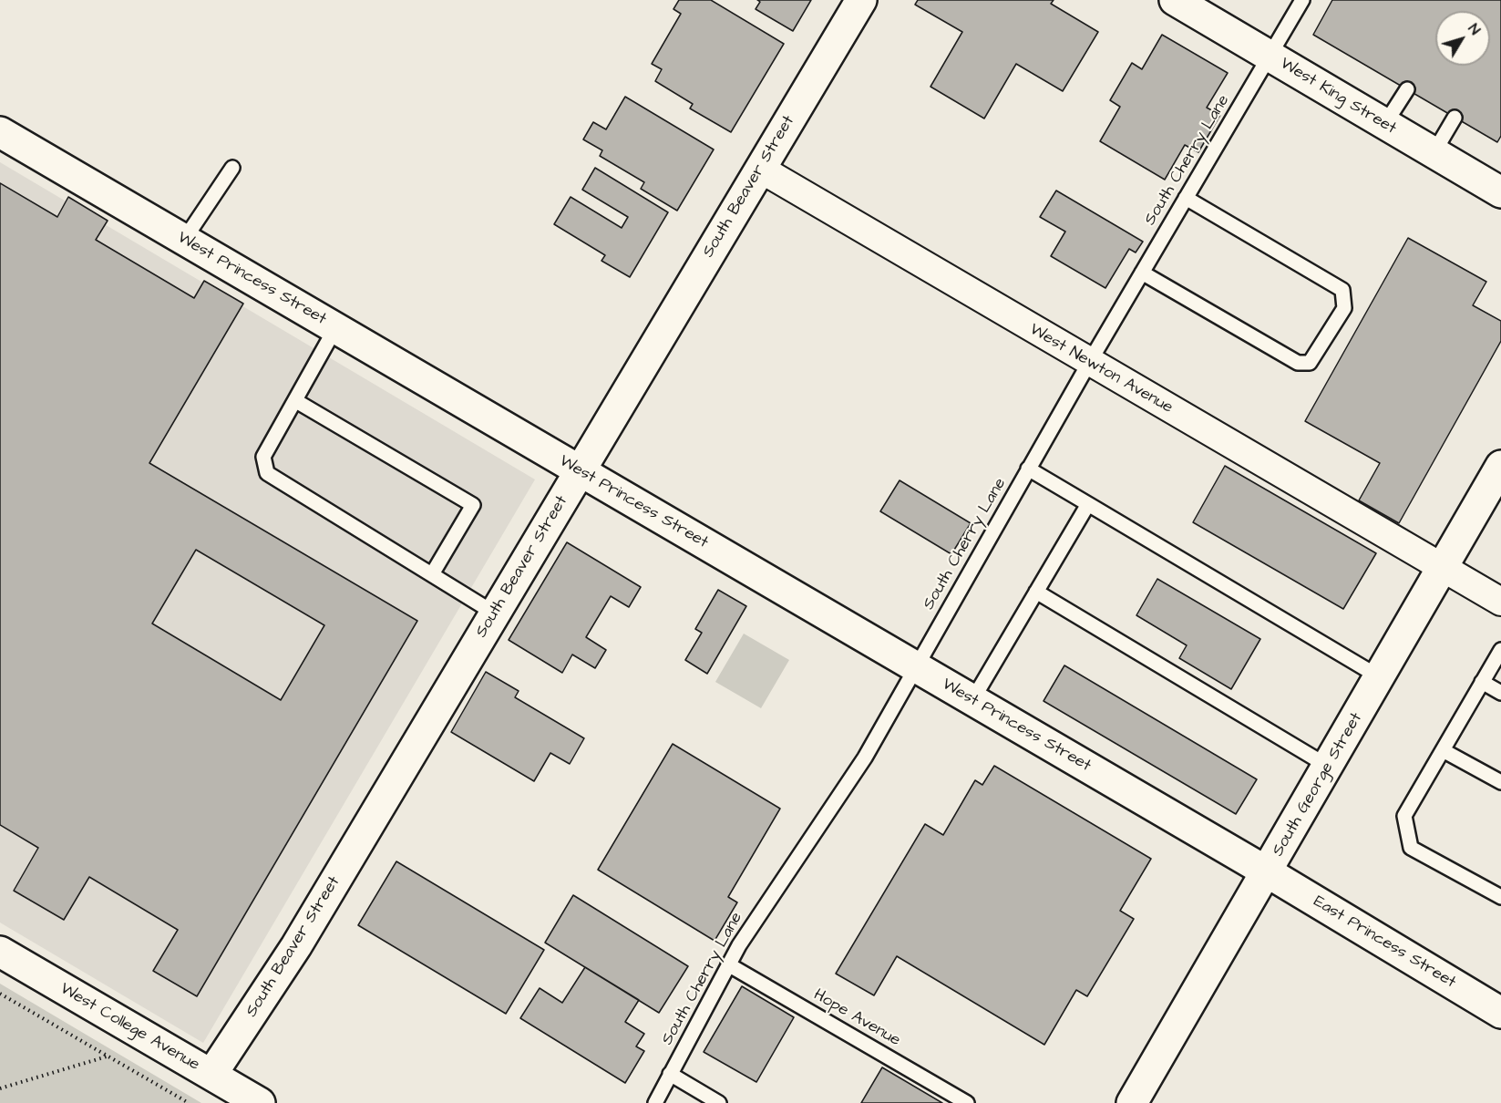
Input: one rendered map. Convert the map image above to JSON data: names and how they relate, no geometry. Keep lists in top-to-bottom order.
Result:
{
  "streets": {
    "street": [
      "West King Street",
      "South Beaver Street",
      "West Princess Street",
      "West Newton Avenue",
      "South George Street",
      "East Princess Street",
      "West College Avenue"
    ],
    "lane": ["South Cherry Lane", "Hope Avenue"]
  },
  "crossings": [
    ["West King Street", "South Cherry Lane"],
    ["South Cherry Lane", "West Princess Street"],
    ["South Cherry Lane", "West Newton Avenue"],
    ["South Cherry Lane", "Hope Avenue"],
    ["South Beaver Street", "West Princess Street"],
    ["South Beaver Street", "West Newton Avenue"],
    ["South Beaver Street", "West College Avenue"],
    ["West Princess Street", "South George Street"],
    ["West Princess Street", "East Princess Street"],
    ["West Newton Avenue", "South George Street"],
    ["South George Street", "East Princess Street"]
  ],
  "north": "top right"
}
